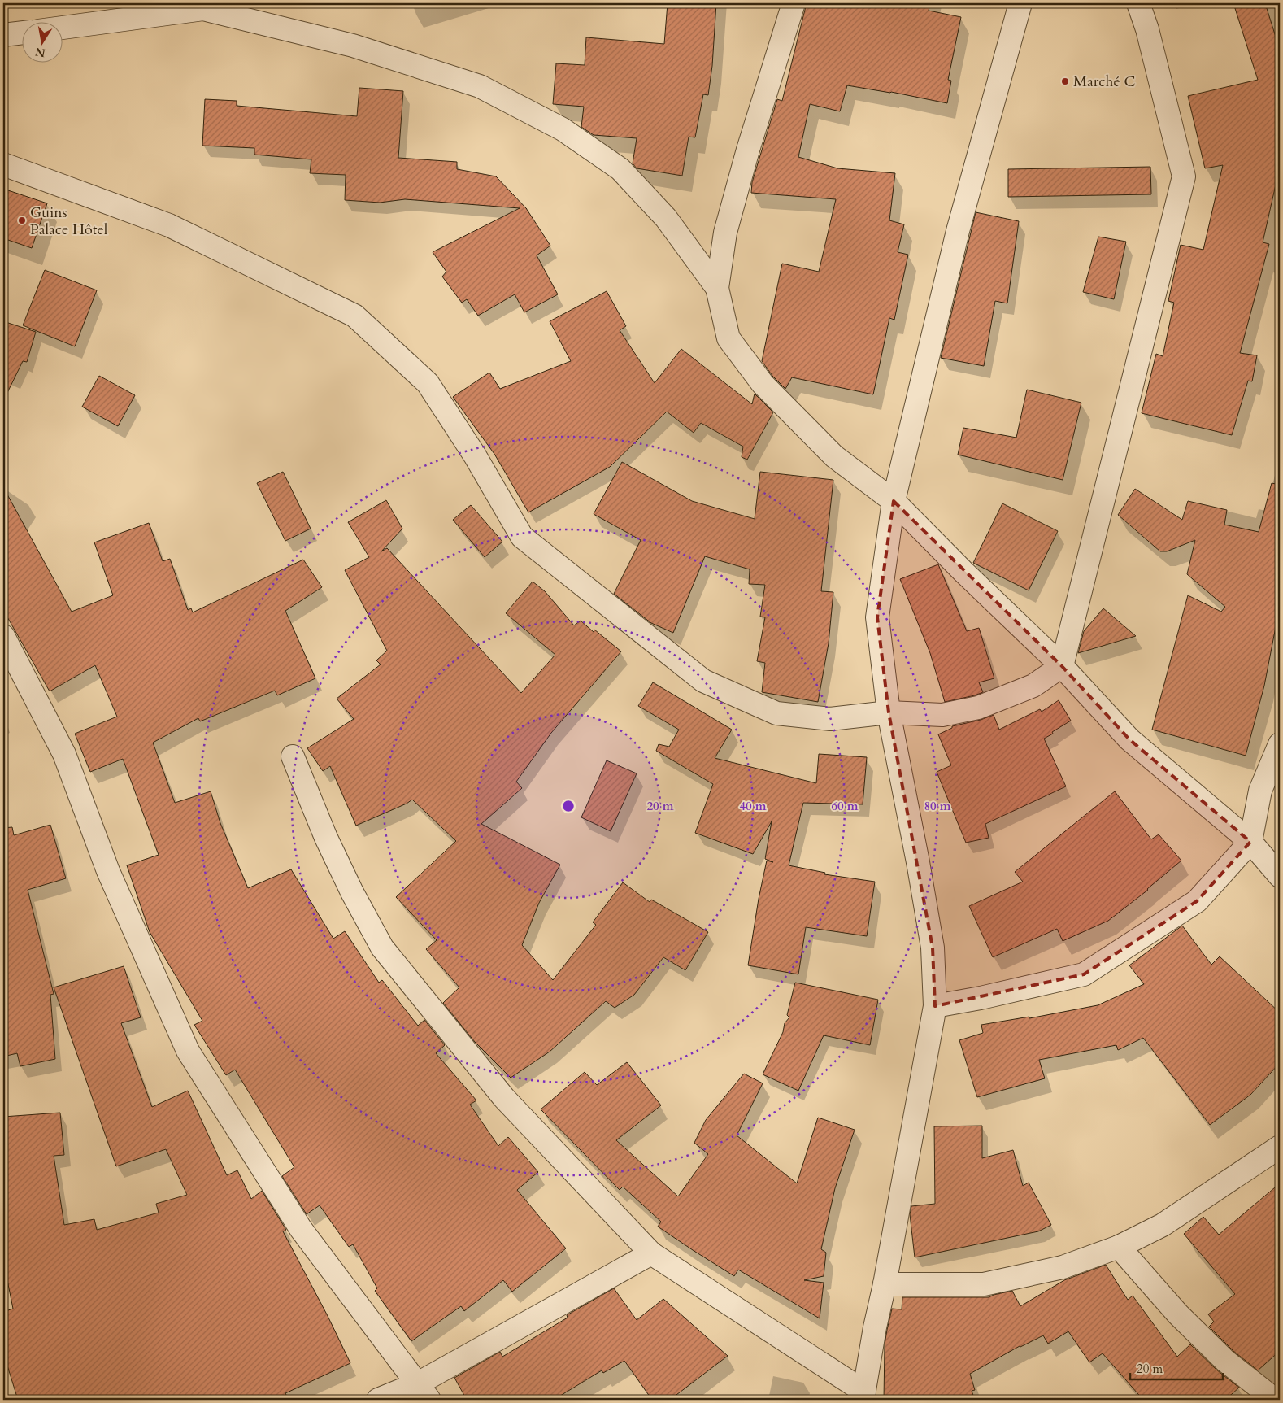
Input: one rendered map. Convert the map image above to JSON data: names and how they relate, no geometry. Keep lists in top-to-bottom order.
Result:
{
  "places": ["Marché C", "Guins Palace Hôtel"],
  "scale_bar": "20 m",
  "north": "bottom",
  "rings": [
    "20 m",
    "40 m",
    "60 m",
    "80 m"
  ]
}
